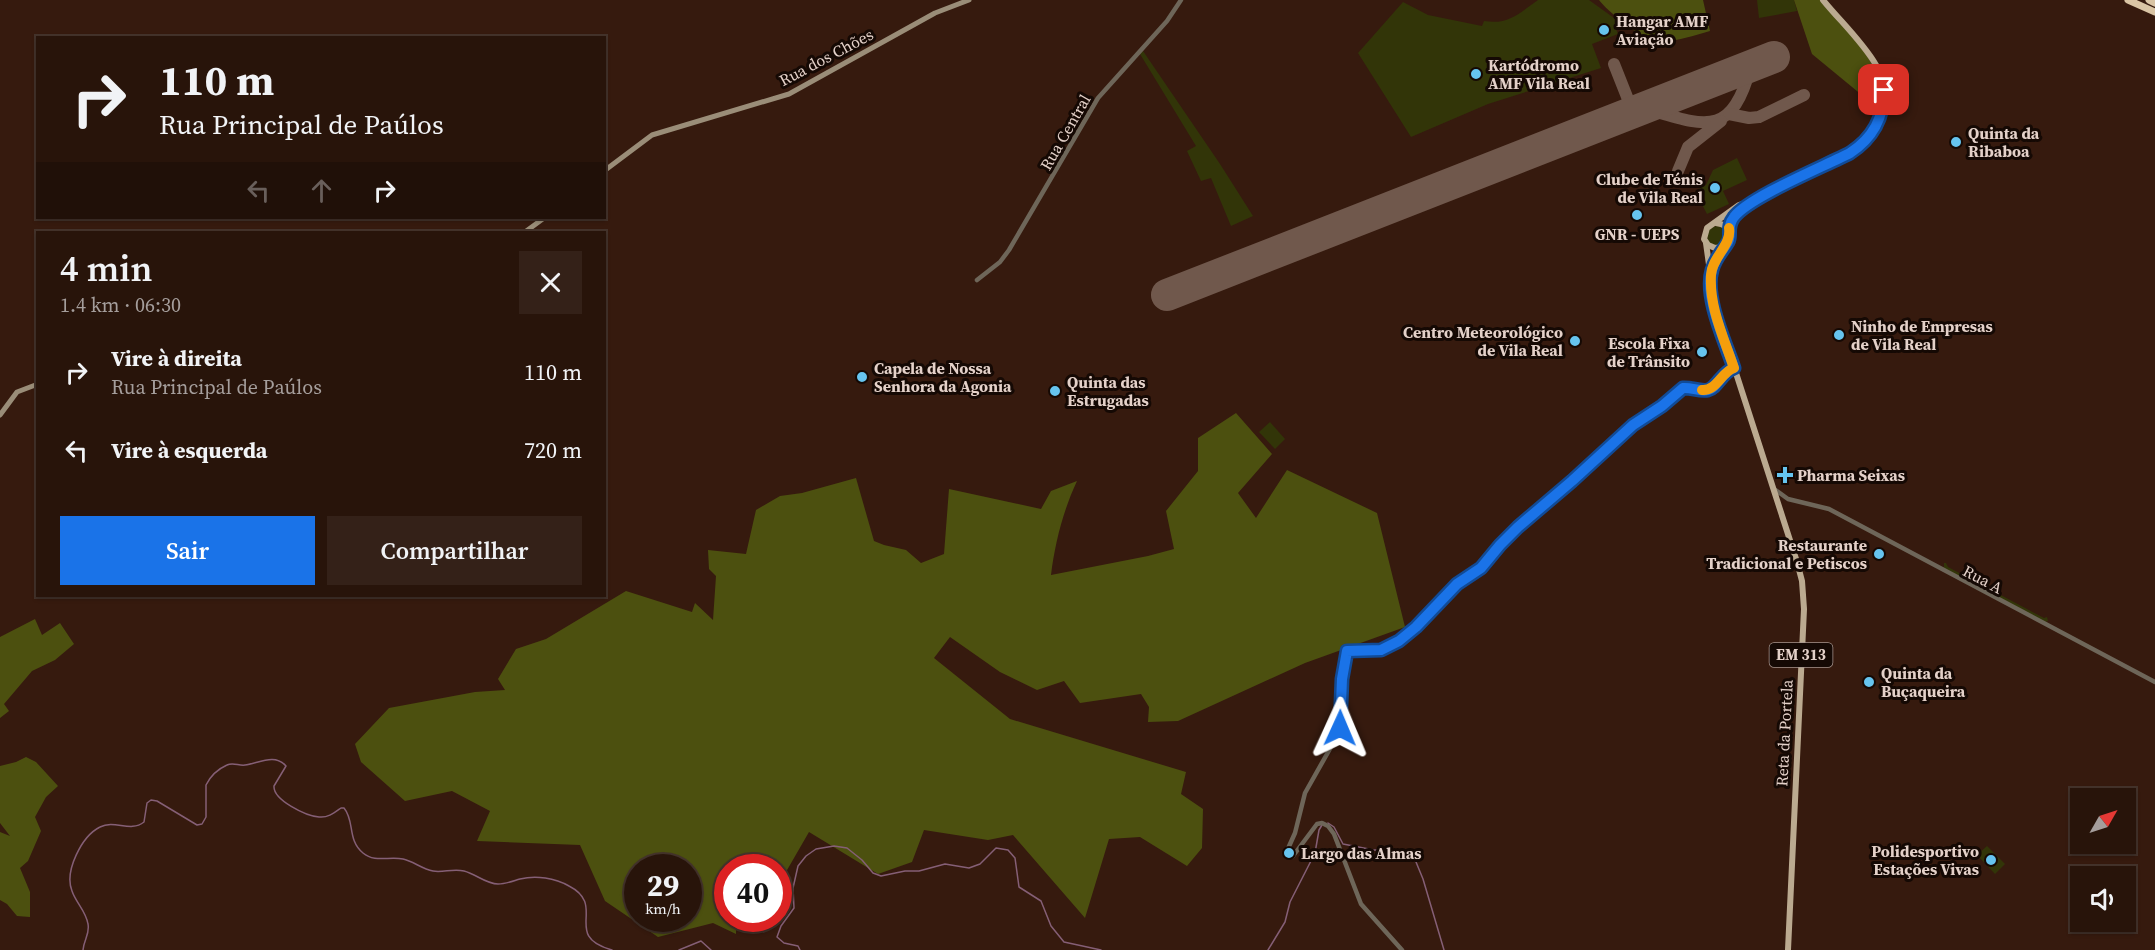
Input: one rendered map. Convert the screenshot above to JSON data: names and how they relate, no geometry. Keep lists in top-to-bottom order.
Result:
{
  "streets": {
    "main road": ["Rua dos Chões", "EM 313", "Reta da Portela"],
    "street": ["Rua Central", "Rua A"]
  },
  "crossings": [
    ["EM 313", "Reta da Portela"]
  ],
  "places": {
    "other": [
      "Hangar AMF Aviação",
      "Kartódromo AMF Vila Real",
      "Quinta da Ribaboa",
      "Clube de Ténis de Vila Real",
      "GNR - UEPS",
      "Ninho de Empresas de Vila Real",
      "Centro Meteorológico de Vila Real",
      "Escola Fixa de Trânsito",
      "Capela de Nossa Senhora da Agonia",
      "Quinta das Estrugadas",
      "Restaurante Tradicional e Petiscos",
      "Quinta da Buçaqueira",
      "Largo das Almas",
      "Polidesportivo Estações Vivas"
    ],
    "health": ["Pharma Seixas"]
  },
  "north": "top right",
  "page": {
    "turn": ["110 m", "Rua Principal de Paúlos"],
    "heading": ["4 min", "1.4 km · 06:30"],
    "list": [
      {
        "name": "Vire à direita",
        "note": "Rua Principal de Paúlos",
        "value": "110 m"
      },
      {
        "name": "Vire à esquerda",
        "value": "720 m"
      }
    ],
    "buttons": ["Sair", "Compartilhar"],
    "speed": "29 km/h",
    "limit": "40"
  }
}
